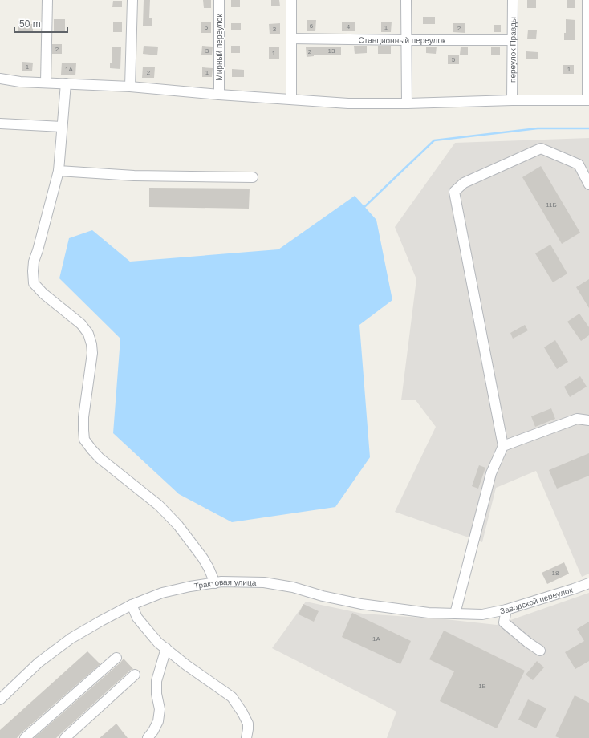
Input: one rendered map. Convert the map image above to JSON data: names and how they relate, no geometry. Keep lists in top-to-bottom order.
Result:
{
  "streets": {
    "street": [
      "Станционный переулок",
      "Мирный переулок",
      "переулок Правды",
      "Трактовая улица",
      "Заводской переулок"
    ]
  },
  "crossings": [
    ["Станционный переулок", "переулок Правды"],
    ["Трактовая улица", "Заводской переулок"]
  ],
  "house_numbers": [
    "6",
    "4",
    "5",
    "1",
    "2",
    "3",
    "2",
    "3",
    "13",
    "2",
    "1",
    "5",
    "1",
    "1А",
    "1",
    "2",
    "1",
    "11Б",
    "18",
    "1А",
    "1Б"
  ],
  "scale_bar": "50 m"
}
